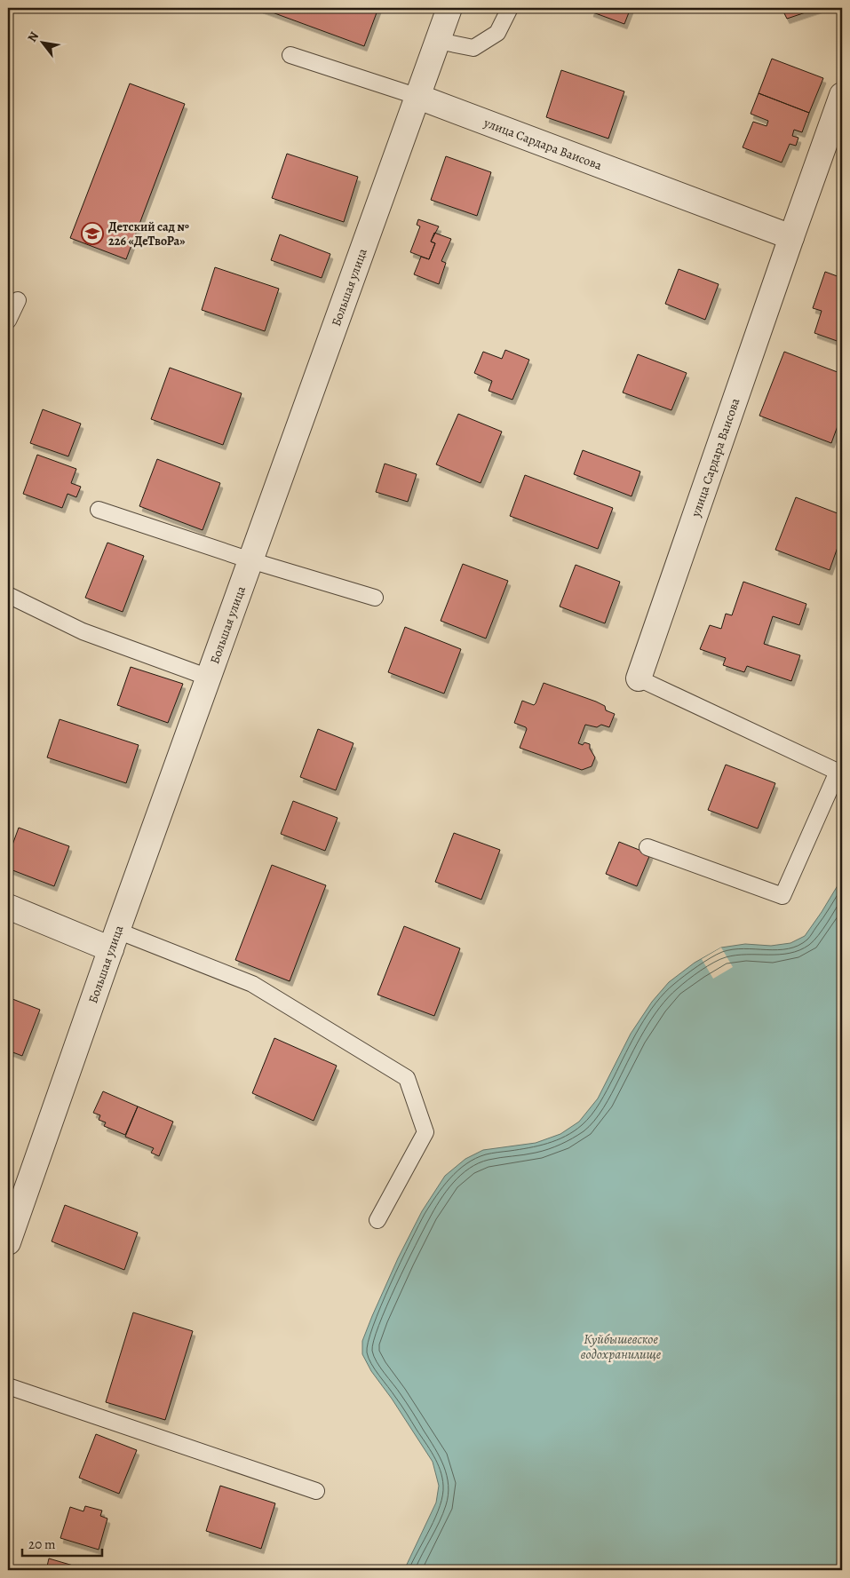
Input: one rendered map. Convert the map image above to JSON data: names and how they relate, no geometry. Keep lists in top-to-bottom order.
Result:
{
  "streets": {
    "street": ["улица Сардара Ваисова", "Большая улица"]
  },
  "crossings": [
    ["улица Сардара Ваисова", "Большая улица"]
  ],
  "water": ["Куйбышевское водохранилище"],
  "places": {
    "school or university": ["Детский сад № 226 «ДеТвоРа»"]
  },
  "scale_bar": "20 m",
  "north": "top left"
}
